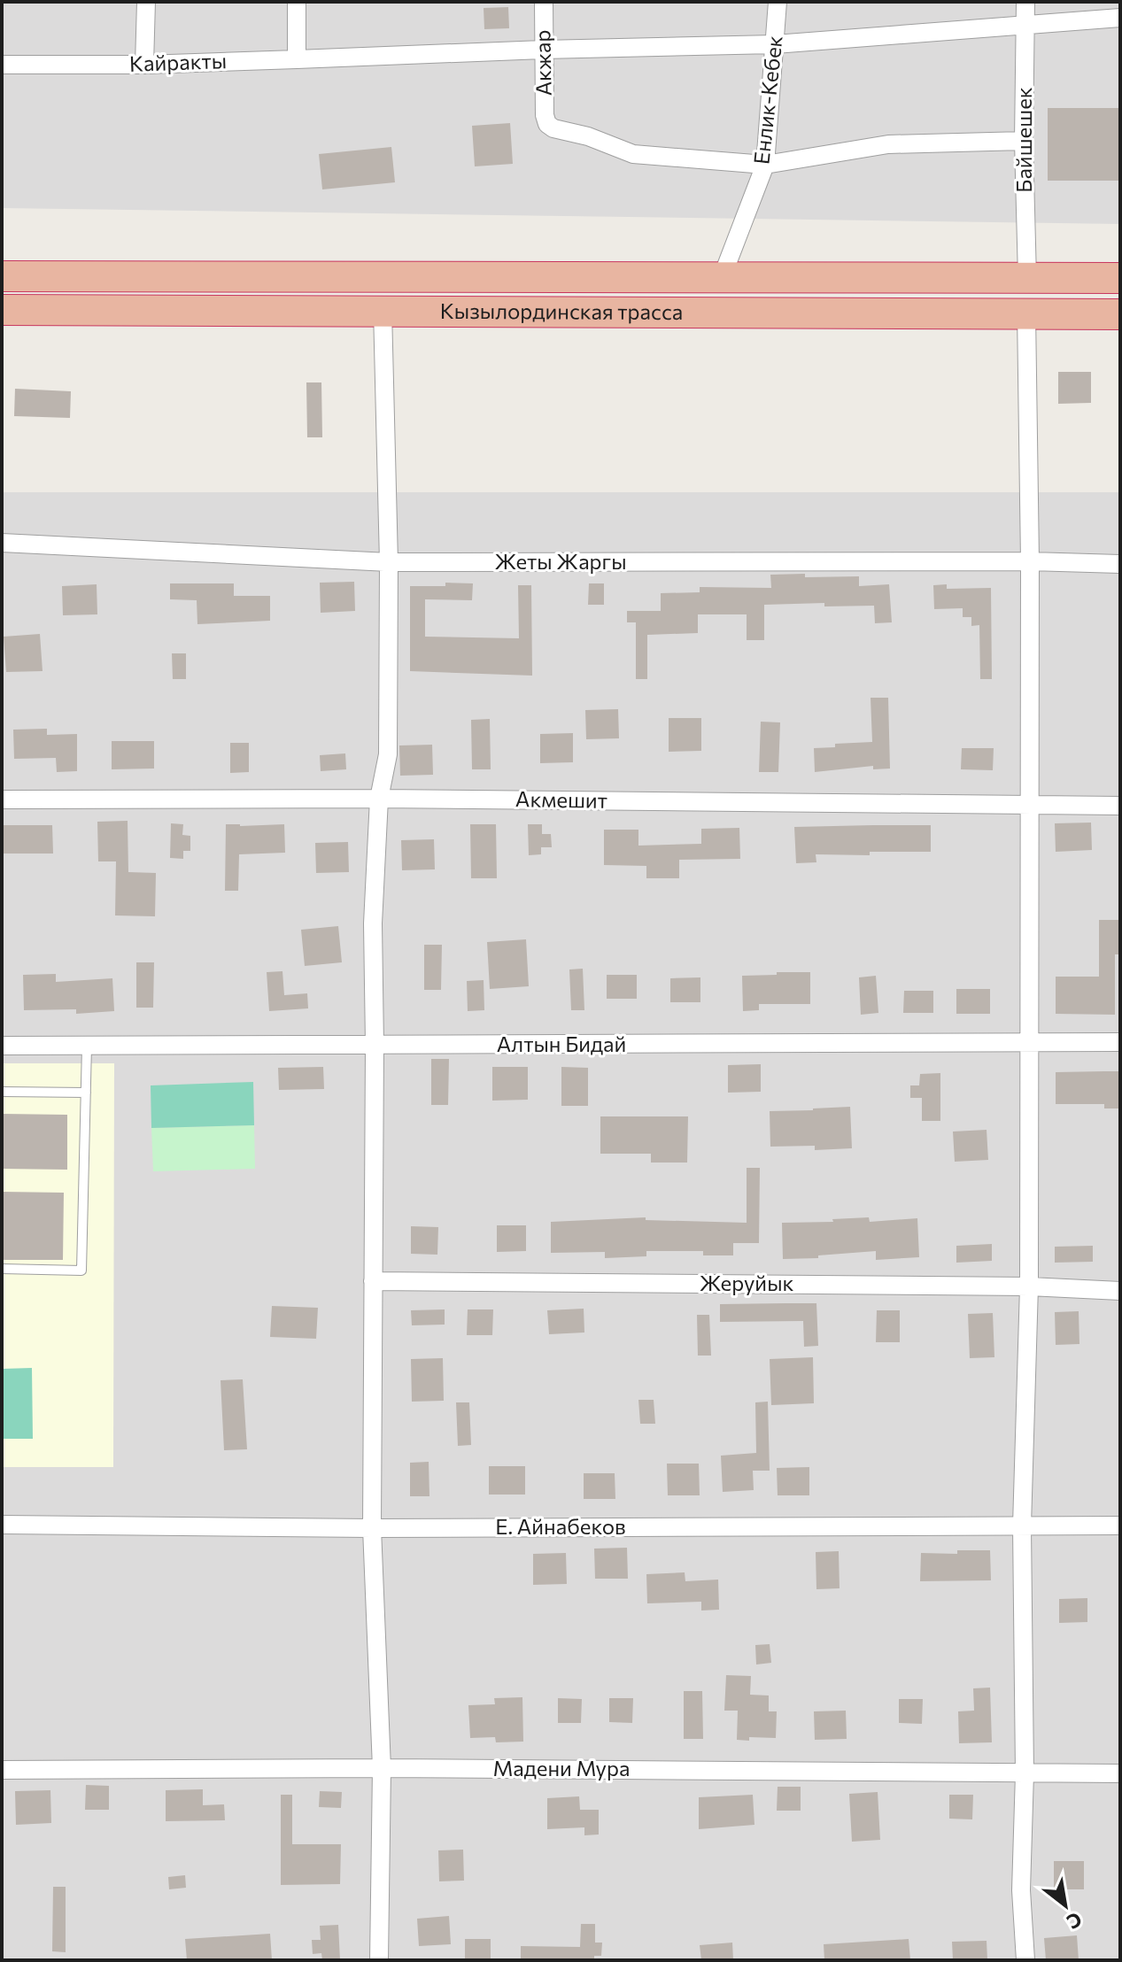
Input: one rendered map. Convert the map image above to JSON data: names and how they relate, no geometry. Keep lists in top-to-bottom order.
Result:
{
  "streets": {
    "highway": ["Кызылординская трасса"],
    "street": [
      "Кайракты",
      "Акжар",
      "Енлик-Кебек",
      "Байшешек",
      "Жеты Жаргы",
      "Акмешит",
      "Алтын Бидай",
      "Жеруйык",
      "Е. Айнабеков",
      "Мадени Мура"
    ]
  },
  "crossings": [
    ["Кайракты", "Акжар"],
    ["Кайракты", "Енлик-Кебек"],
    ["Кайракты", "Байшешек"],
    ["Акжар", "Енлик-Кебек"],
    ["Енлик-Кебек", "Кызылординская трасса"],
    ["Байшешек", "Кызылординская трасса"]
  ],
  "north": "bottom right"
}
